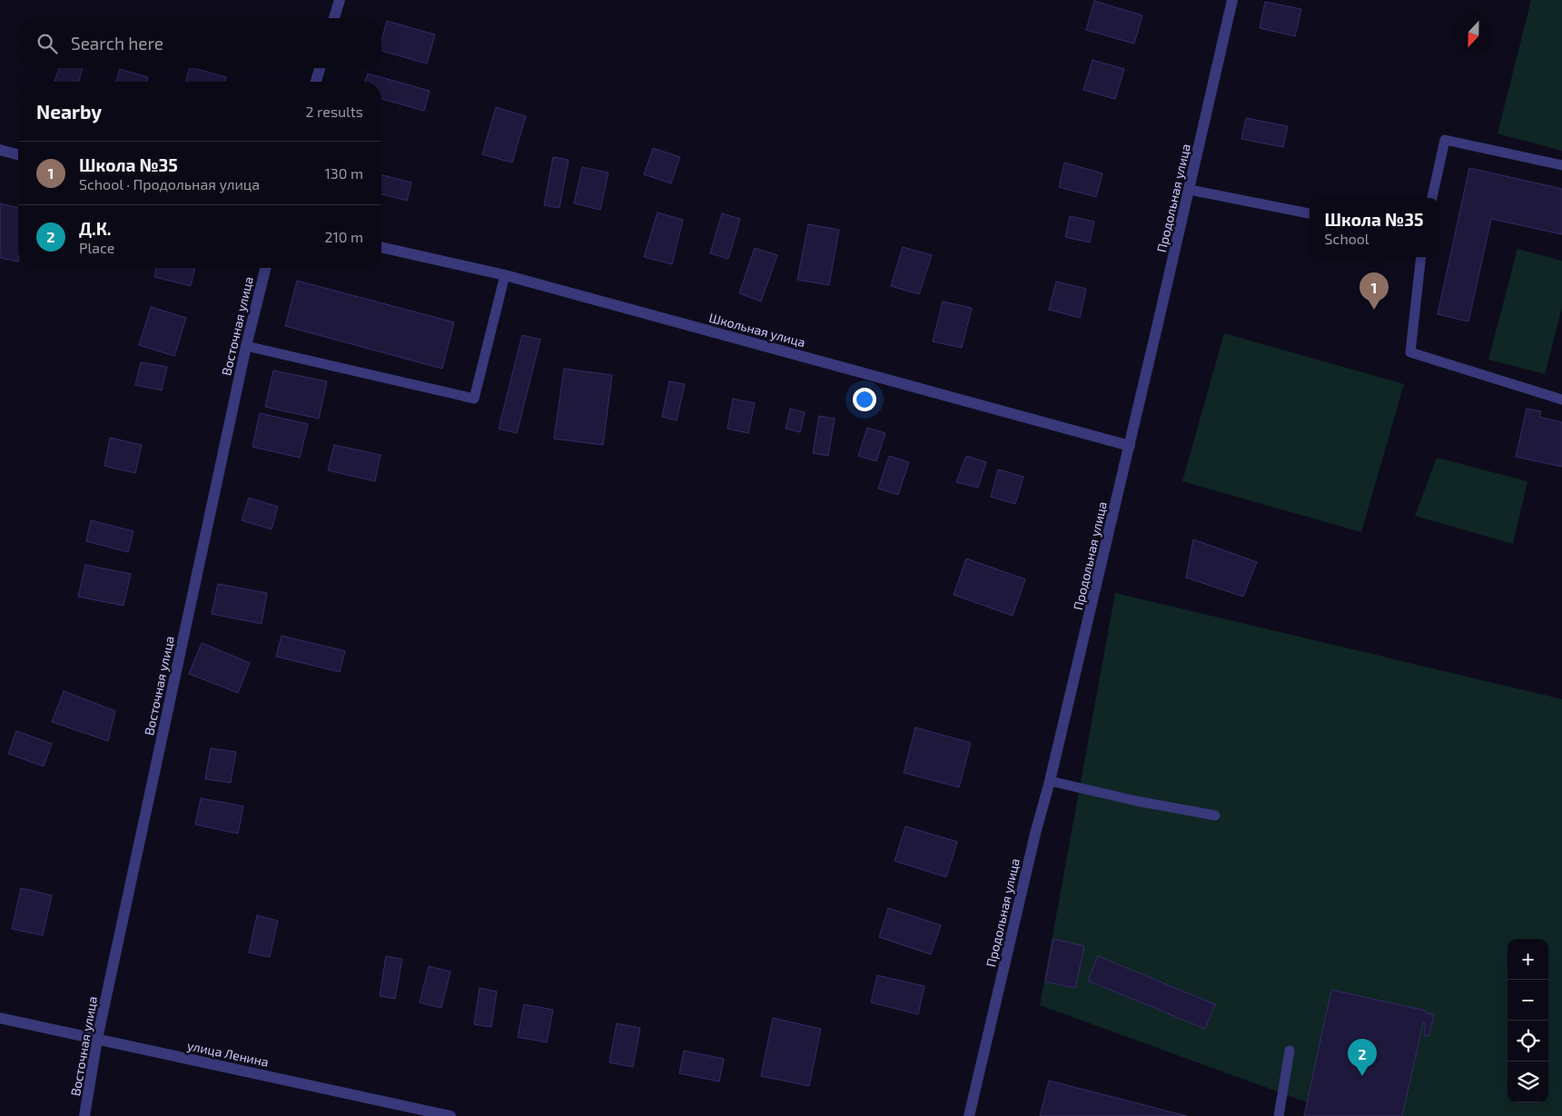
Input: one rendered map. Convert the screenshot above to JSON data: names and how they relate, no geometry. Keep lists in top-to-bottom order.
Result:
{
  "streets": {
    "street": [
      "Продольная улица",
      "Восточная улица",
      "Школьная улица",
      "улица Ленина"
    ]
  },
  "crossings": [
    ["Продольная улица", "Школьная улица"],
    ["Восточная улица", "улица Ленина"]
  ],
  "north": "bottom",
  "page": {
    "search": "Search here",
    "heading": ["Nearby", "2 results"],
    "list": [
      {
        "mark": "1",
        "name": "Школа №35",
        "note": "School · Продольная улица",
        "value": "130 m"
      },
      {
        "mark": "2",
        "name": "Д.К.",
        "note": "Place",
        "value": "210 m"
      }
    ],
    "popup": ["Школа №35", "School"],
    "pins": ["1", "2"],
    "map_buttons": ["+", "−"]
  }
}
